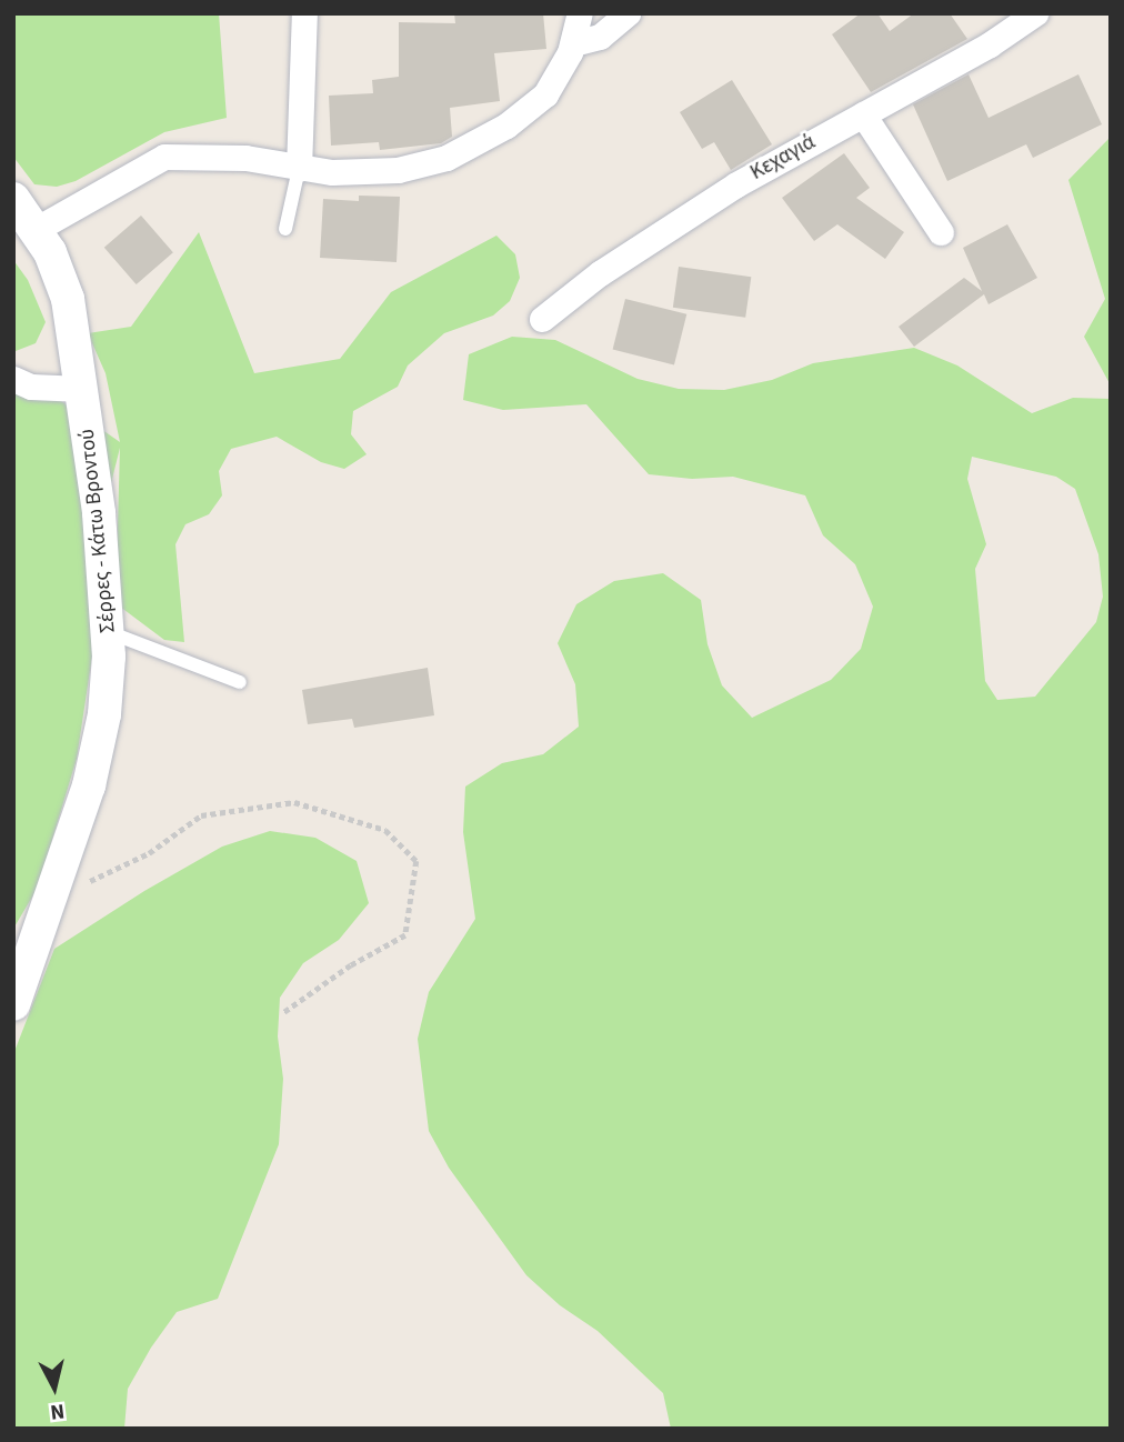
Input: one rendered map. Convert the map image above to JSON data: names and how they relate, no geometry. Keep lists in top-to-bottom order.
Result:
{
  "streets": {
    "street": ["Κεχαγιά", "Σέρρες - Κάτω Βροντού"]
  },
  "north": "bottom"
}
